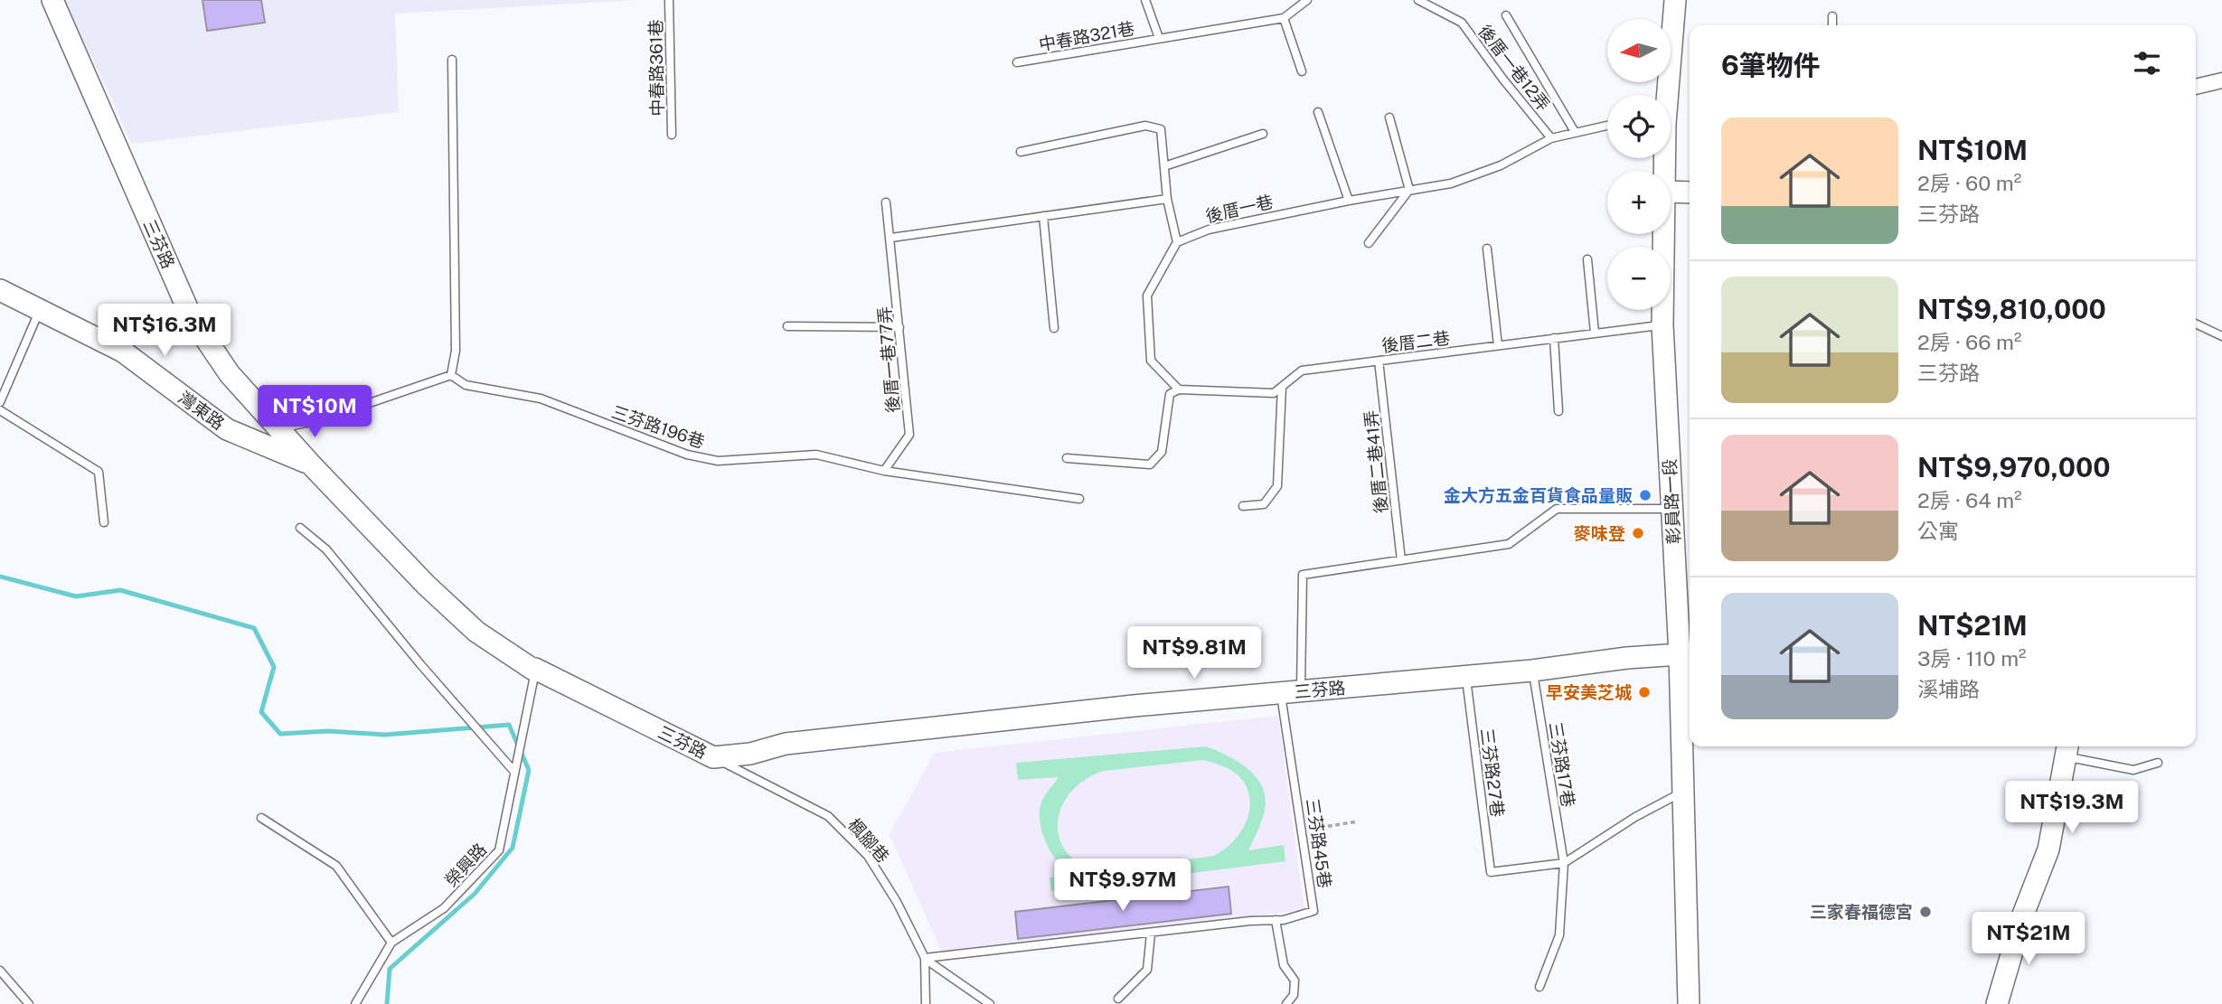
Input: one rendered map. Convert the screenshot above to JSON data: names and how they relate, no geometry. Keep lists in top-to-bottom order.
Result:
{
  "streets": {
    "street": ["三芬路", "灣東路", "彰員路一段"],
    "lane": [
      "中春路321巷",
      "中春路361巷",
      "後厝一巷12弄",
      "後厝一巷",
      "後厝二巷",
      "後厝一巷77弄",
      "三芬路196巷",
      "後厝二巷41弄",
      "三芬路17巷",
      "三芬路27巷",
      "楓腳巷",
      "三芬路45巷",
      "榮興路"
    ]
  },
  "crossings": [
    ["後厝一巷12弄", "後厝一巷"],
    ["三芬路", "灣東路"],
    ["三芬路", "彰員路一段"],
    ["三芬路", "三芬路17巷"],
    ["三芬路", "三芬路27巷"],
    ["三芬路", "楓腳巷"],
    ["三芬路", "三芬路45巷"],
    ["三芬路", "榮興路"],
    ["後厝二巷", "後厝二巷41弄"],
    ["後厝二巷", "彰員路一段"],
    ["後厝一巷77弄", "三芬路196巷"],
    ["後厝二巷41弄", "三芬路45巷"],
    ["三芬路17巷", "三芬路27巷"],
    ["楓腳巷", "三芬路45巷"]
  ],
  "places": [
    "金大方五金百貨食品量販",
    "麥味登",
    "早安美芝城",
    "三家春福德宮"
  ],
  "north": "left",
  "page": {
    "map_buttons": ["+", "−"],
    "heading": "6筆物件",
    "list": [
      {
        "name": "NT$10M",
        "note": "2房 · 60 m² · 三芬路"
      },
      {
        "name": "NT$9,810,000",
        "note": "2房 · 66 m² · 三芬路"
      },
      {
        "name": "NT$9,970,000",
        "note": "2房 · 64 m² · 公寓"
      },
      {
        "name": "NT$21M",
        "note": "3房 · 110 m² · 溪埔路"
      }
    ],
    "price": [
      "NT$16.3M",
      "NT$10M",
      "NT$9.81M",
      "NT$19.3M",
      "NT$9.97M",
      "NT$21M"
    ]
  }
}
